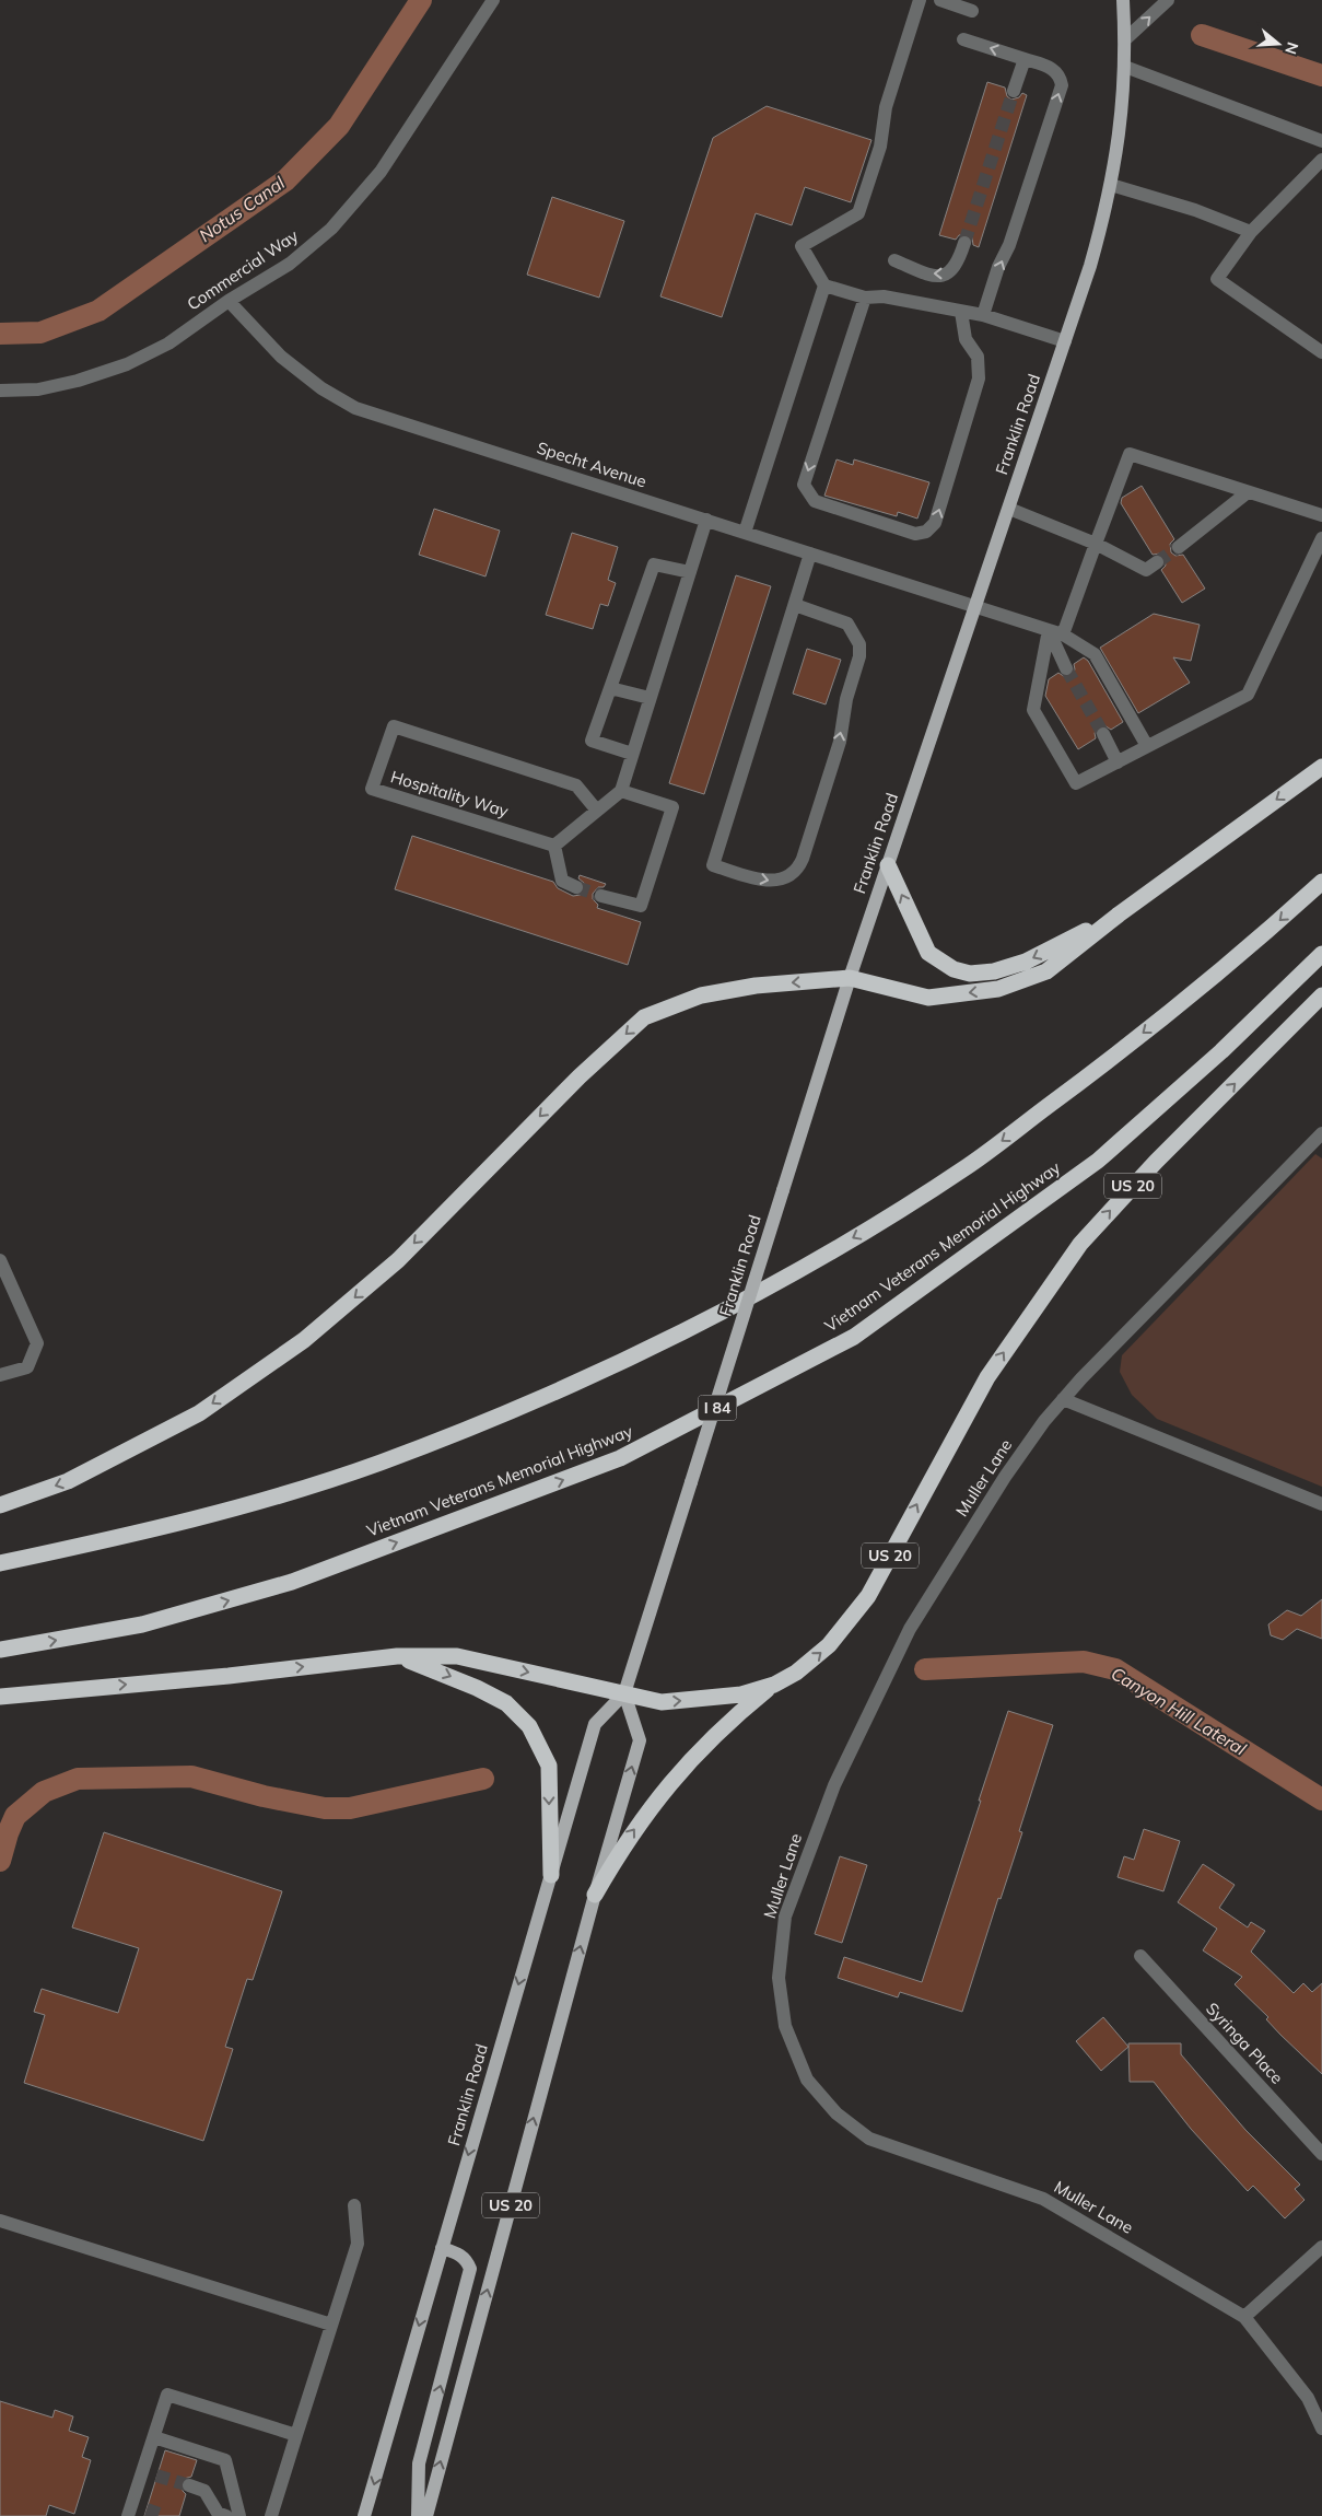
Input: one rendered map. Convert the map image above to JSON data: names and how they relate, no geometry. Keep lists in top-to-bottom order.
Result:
{
  "streets": {
    "highway": ["US 20", "Vietnam Veterans Memorial Highway", "I 84"],
    "main road": ["Franklin Road"],
    "street": [
      "Commercial Way",
      "Specht Avenue",
      "Hospitality Way",
      "Muller Lane",
      "Syringa Place"
    ]
  },
  "crossings": [
    ["Commercial Way", "Specht Avenue"],
    ["Franklin Road", "Specht Avenue"],
    ["Franklin Road", "US 20"]
  ],
  "water": ["Notus Canal", "Canyon Hill Lateral"],
  "north": "right"
}
